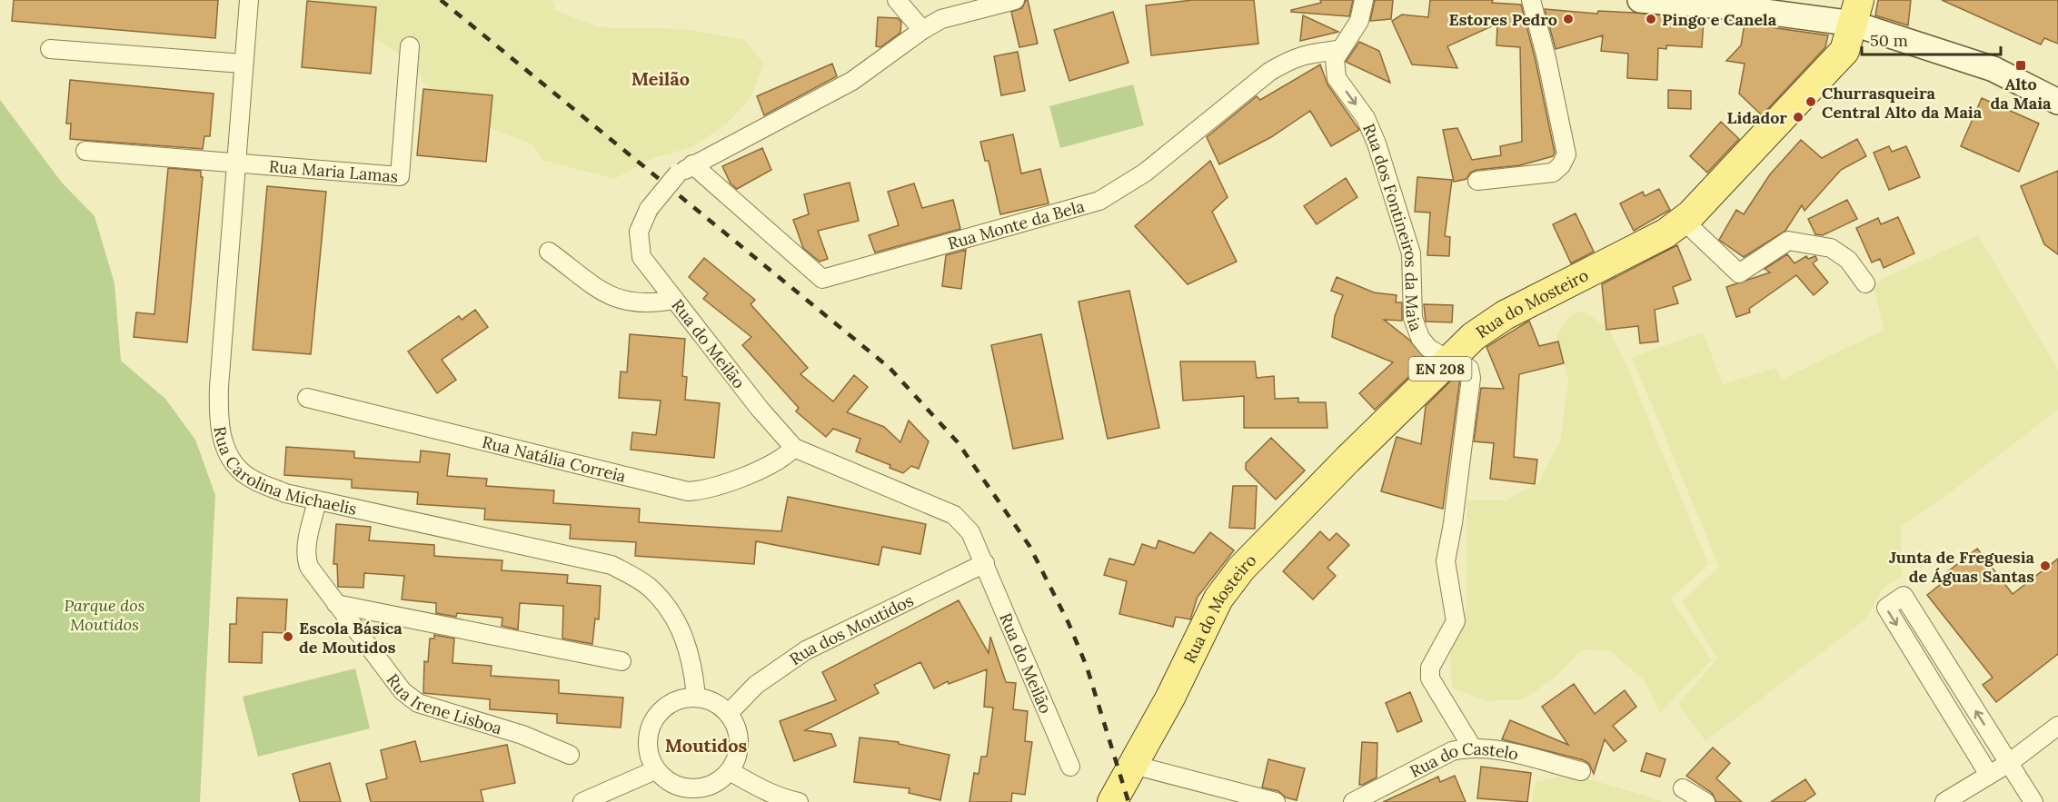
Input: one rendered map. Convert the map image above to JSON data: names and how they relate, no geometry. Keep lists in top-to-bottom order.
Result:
{
  "streets": {
    "main road": ["Rua do Mosteiro", "EN 208"],
    "street": [
      "Rua Maria Lamas",
      "Rua Monte da Bela",
      "Rua dos Fontineiros da Maia",
      "Rua do Meilão",
      "Rua Natália Correia",
      "Rua Carolina Michaelis",
      "Rua dos Moutidos",
      "Rua Irene Lisboa",
      "Rua do Castelo"
    ]
  },
  "crossings": [
    ["Rua Maria Lamas", "Rua Carolina Michaelis"],
    ["Rua Monte da Bela", "Rua dos Fontineiros da Maia"],
    ["Rua Monte da Bela", "Rua do Meilão"],
    ["Rua dos Fontineiros da Maia", "Rua do Mosteiro"],
    ["Rua dos Fontineiros da Maia", "Rua do Castelo"],
    ["Rua do Meilão", "Rua Natália Correia"],
    ["Rua do Meilão", "Rua dos Moutidos"],
    ["Rua Carolina Michaelis", "Rua dos Moutidos"],
    ["Rua Carolina Michaelis", "Rua Irene Lisboa"]
  ],
  "one_way": ["Rua dos Fontineiros da Maia"],
  "districts": ["Meilão", "Moutidos"],
  "parks": ["Parque dos Moutidos"],
  "places": {
    "other": [
      "Estores Pedro",
      "Pingo e Canela",
      "Churrasqueira Central Alto da Maia",
      "Lidador",
      "Junta de Freguesia de Águas Santas",
      "Escola Básica de Moutidos"
    ],
    "transit": ["Alto da Maia"]
  },
  "scale_bar": "50 m"
}
